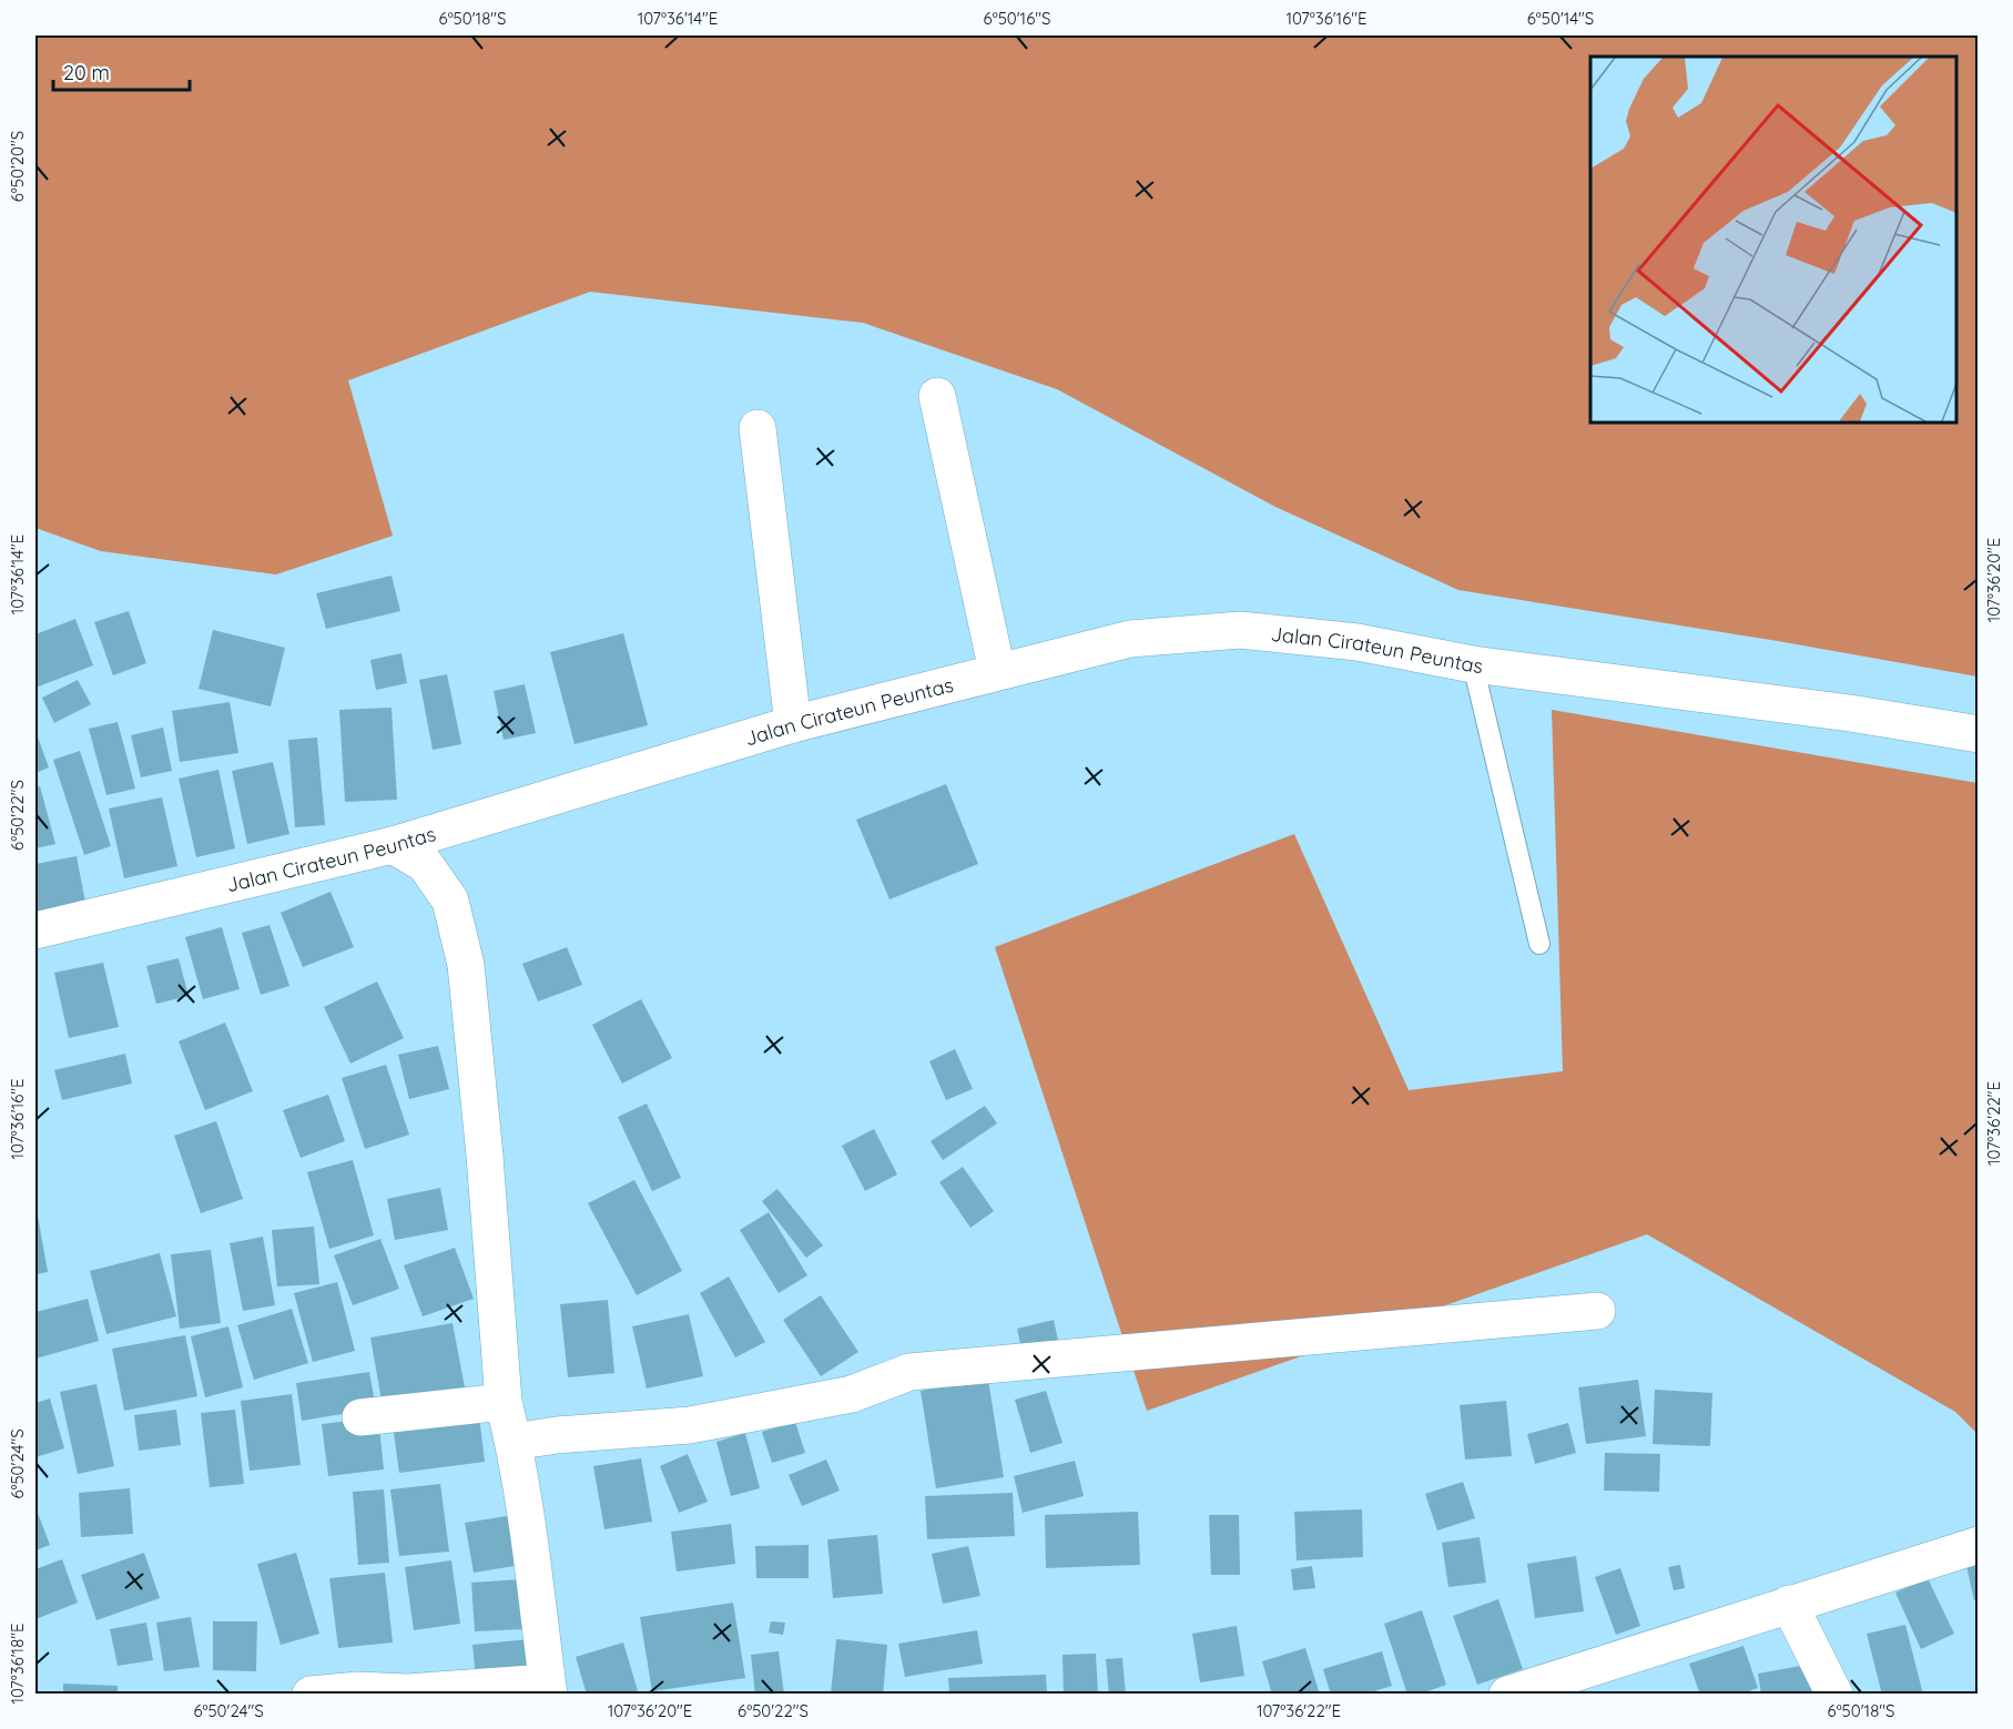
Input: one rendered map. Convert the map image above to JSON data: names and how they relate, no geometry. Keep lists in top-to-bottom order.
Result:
{
  "streets": {
    "street": ["Jalan Cirateun Peuntas"]
  },
  "scale_bar": "20 m",
  "coordinates": [
    "6°50'18\"S",
    "107°36'14\"E",
    "6°50'16\"S",
    "107°36'16\"E",
    "6°50'14\"S",
    "6°50'20\"S",
    "107°36'20\"E",
    "6°50'22\"S",
    "107°36'22\"E",
    "6°50'24\"S",
    "107°36'18\"E"
  ]
}
